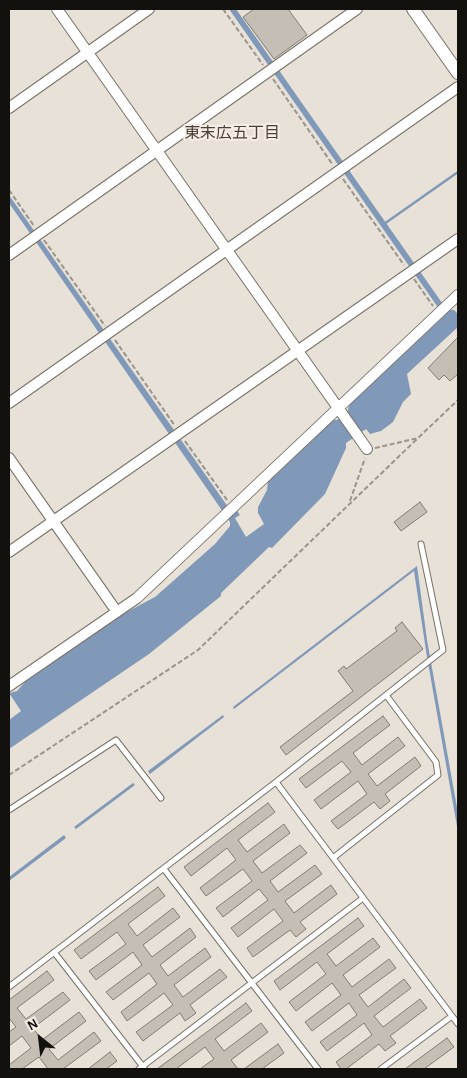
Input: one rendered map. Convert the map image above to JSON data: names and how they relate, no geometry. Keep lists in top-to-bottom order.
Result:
{
  "districts": ["東末広五丁目"],
  "north": "top left"
}
